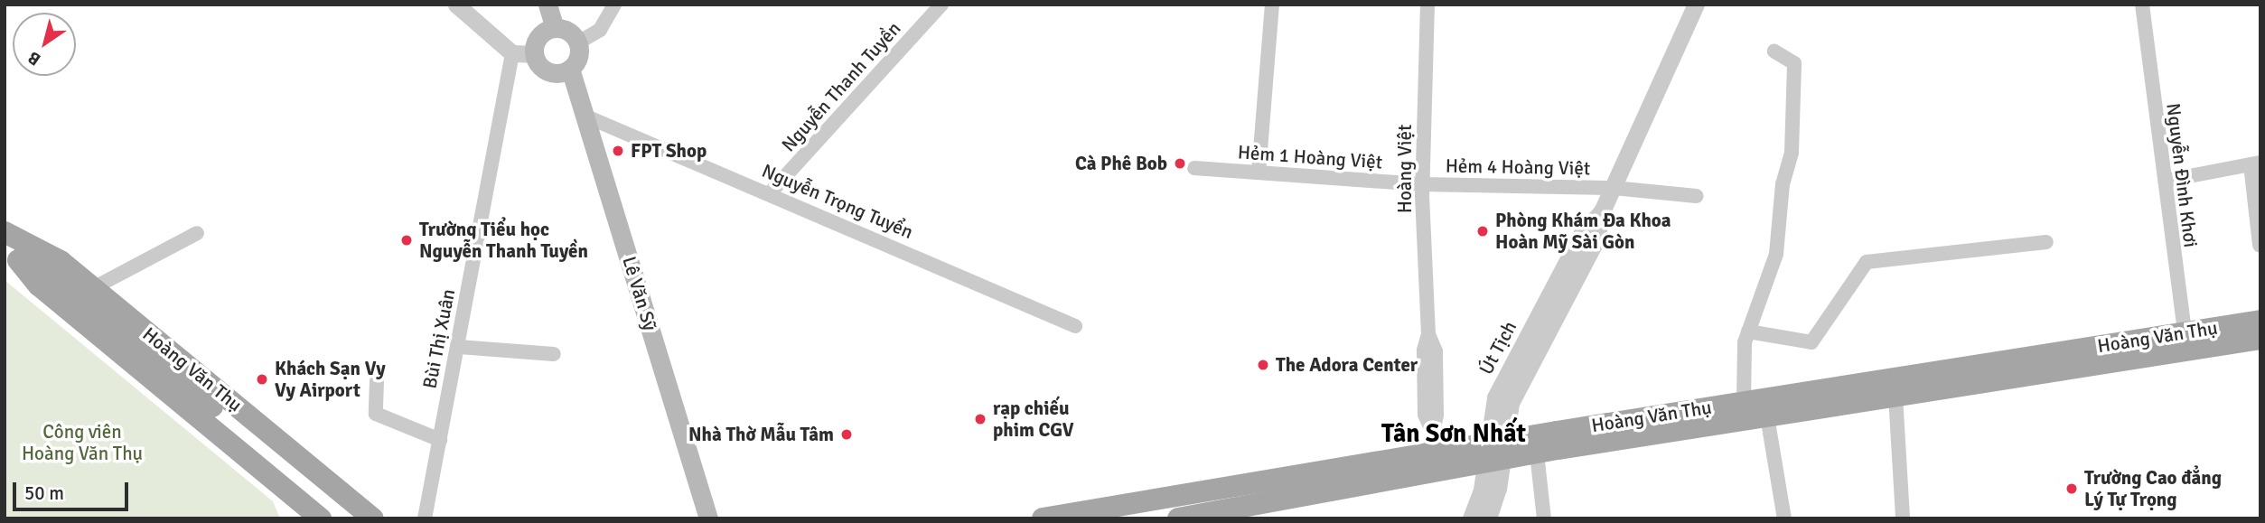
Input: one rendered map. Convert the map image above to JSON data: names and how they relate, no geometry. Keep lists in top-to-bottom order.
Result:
{
  "streets": {
    "main road": ["Lê Văn Sỹ", "Hoàng Văn Thụ"],
    "street": [
      "Nguyễn Thanh Tuyền",
      "Hẻm 1 Hoàng Việt",
      "Hẻm 4 Hoàng Việt",
      "Hoàng Việt",
      "Nguyễn Đình Khơi",
      "Nguyễn Trọng Tuyển",
      "Bùi Thị Xuân",
      "Út Tịch"
    ]
  },
  "crossings": [
    ["Nguyễn Thanh Tuyền", "Nguyễn Trọng Tuyển"],
    ["Hẻm 1 Hoàng Việt", "Hẻm 4 Hoàng Việt"],
    ["Hẻm 1 Hoàng Việt", "Hoàng Việt"],
    ["Hẻm 4 Hoàng Việt", "Hoàng Việt"],
    ["Hẻm 4 Hoàng Việt", "Út Tịch"],
    ["Hoàng Việt", "Hoàng Văn Thụ"],
    ["Nguyễn Đình Khơi", "Hoàng Văn Thụ"],
    ["Nguyễn Trọng Tuyển", "Lê Văn Sỹ"],
    ["Hoàng Văn Thụ", "Út Tịch"]
  ],
  "districts": ["Tân Sơn Nhất"],
  "parks": ["Công viên Hoàng Văn Thụ"],
  "places": [
    "FPT Shop",
    "Cà Phê Bob",
    "Phòng Khám Đa Khoa Hoàn Mỹ Sài Gòn",
    "Trường Tiểu học Nguyễn Thanh Tuyền",
    "The Adora Center",
    "Khách Sạn Vy Vy Airport",
    "rạp chiếu phim CGV",
    "Nhà Thờ Mẫu Tâm",
    "Trường Cao đẳng Lý Tự Trọng"
  ],
  "scale_bar": "50 m",
  "north": "bottom left"
}
